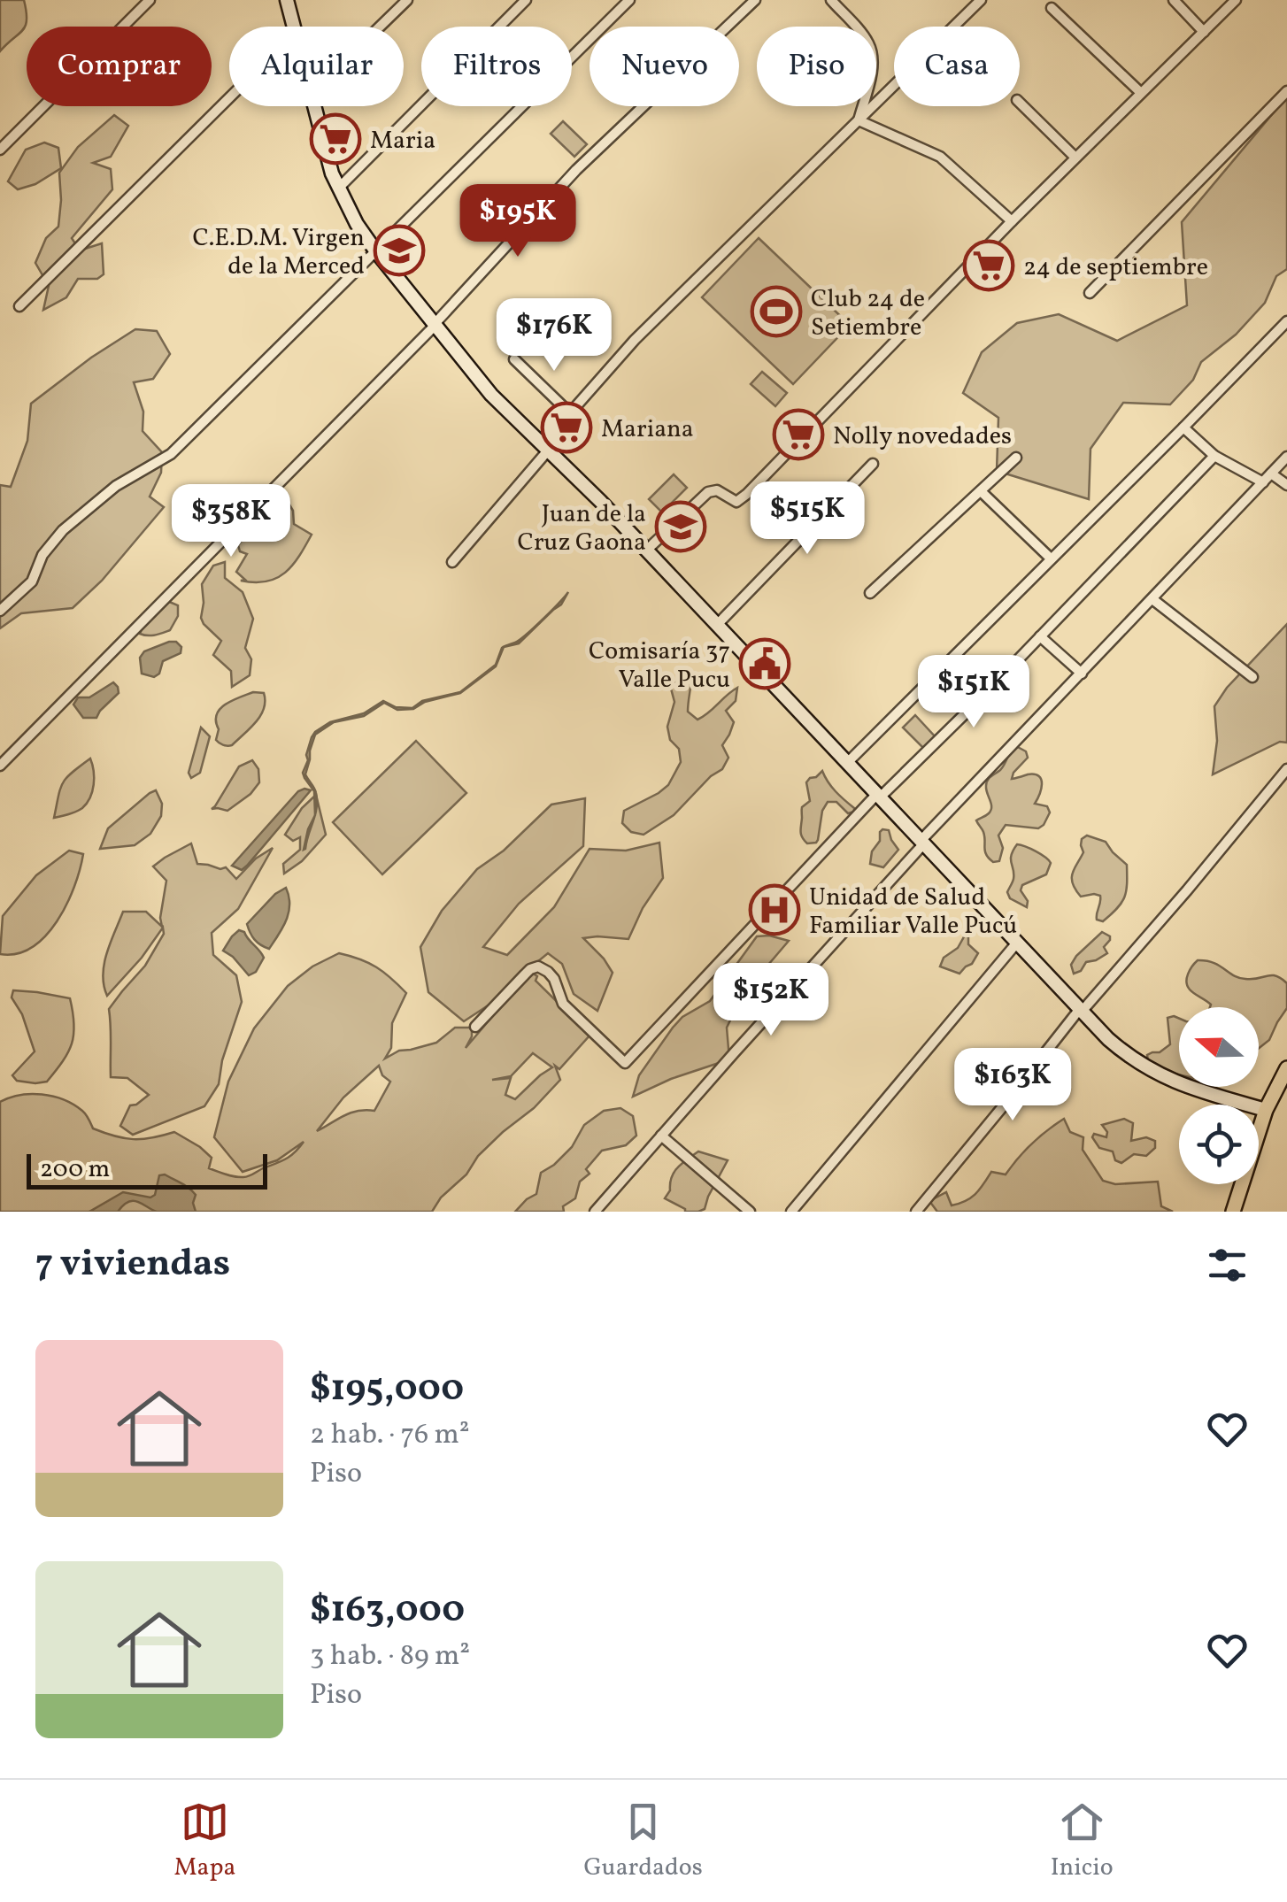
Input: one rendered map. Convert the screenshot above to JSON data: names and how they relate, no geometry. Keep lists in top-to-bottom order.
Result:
{
  "places": {
    "supermarket": [
      "Maria",
      "24 de septiembre",
      "Mariana",
      "Nolly novedades"
    ],
    "school or university": ["C.E.D.M. Virgen de la Merced", "Juan de la Cruz Gaona"],
    "sports": ["Club 24 de Setiembre"],
    "public building": ["Comisaría 37 Valle Pucu"],
    "hospital": ["Unidad de Salud Familiar Valle Pucú"]
  },
  "scale_bar": "200 m",
  "north": "left",
  "page": {
    "chip": [
      "Comprar",
      "Alquilar",
      "Filtros",
      "Nuevo",
      "Piso",
      "Casa"
    ],
    "price": [
      "$195K",
      "$176K",
      "$515K",
      "$358K",
      "$151K",
      "$152K",
      "$163K"
    ],
    "scale": "200 m",
    "heading": "7 viviendas",
    "list": [
      {
        "name": "$195,000",
        "note": "2 hab. · 76 m² · Piso"
      },
      {
        "name": "$163,000",
        "note": "3 hab. · 89 m² · Piso"
      }
    ],
    "tabs": ["Mapa", "Guardados", "Inicio"]
  }
}
